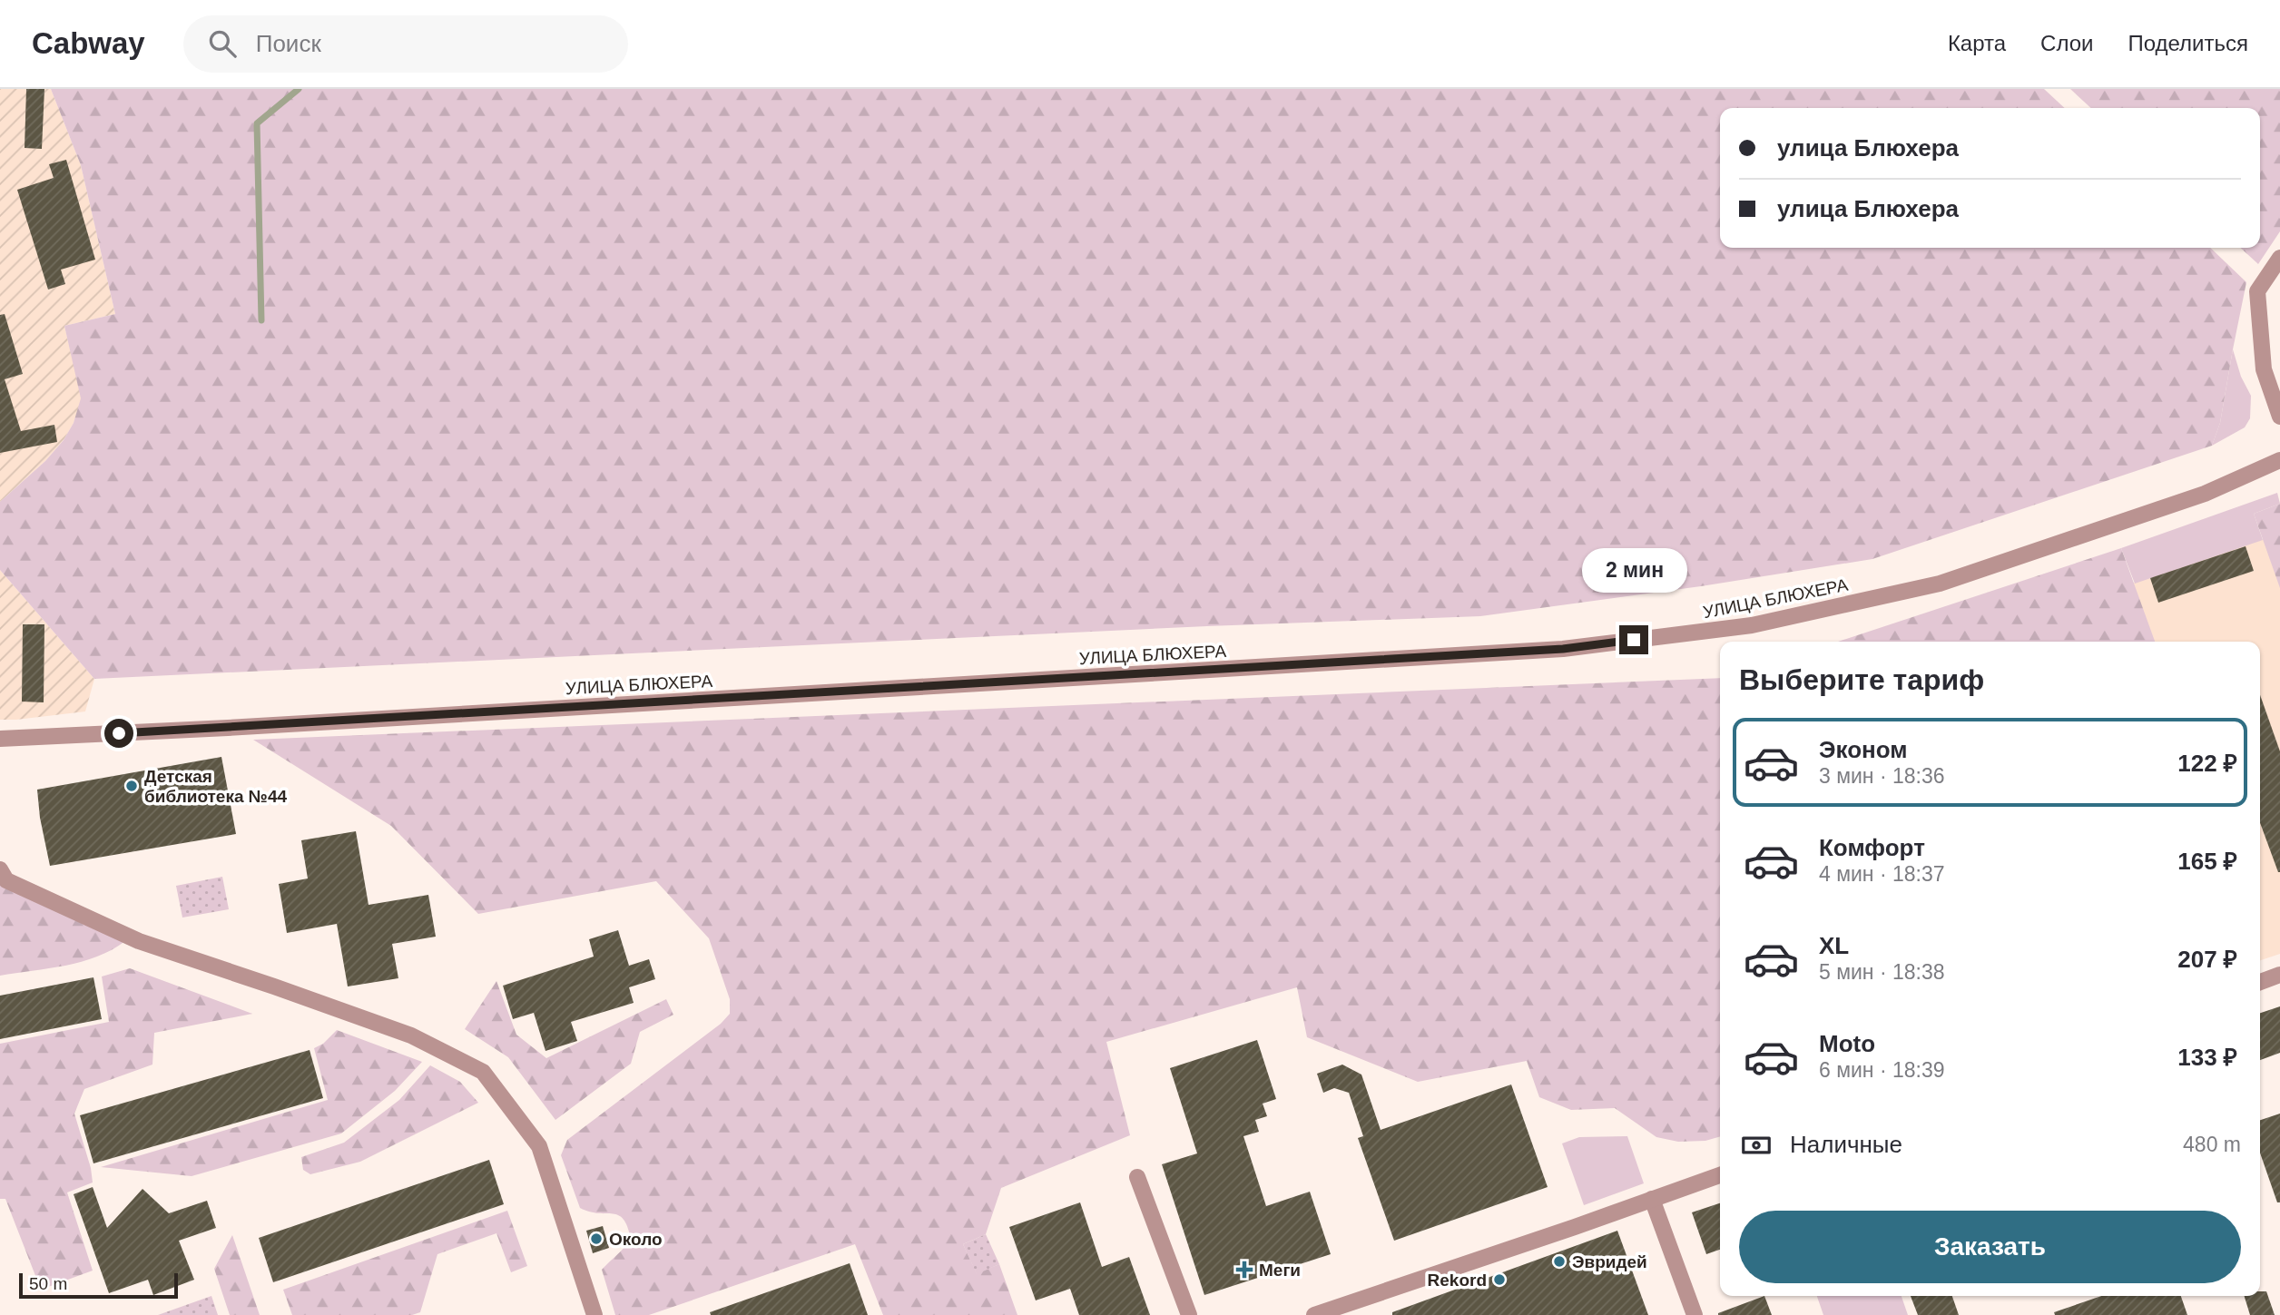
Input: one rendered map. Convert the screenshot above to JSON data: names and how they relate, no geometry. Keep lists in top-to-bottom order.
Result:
{
  "streets": {
    "street": ["УЛИЦА БЛЮХЕРА"]
  },
  "places": {
    "other": [
      "Детская библиотека №44",
      "Около",
      "Эвридей",
      "Rekord"
    ],
    "health": ["Меги"]
  },
  "scale_bar": "50 m",
  "page": {
    "header": "Cabway",
    "search": "Поиск",
    "nav": ["Карта", "Слои", "Поделиться"],
    "banner": ["улица Блюхера", "улица Блюхера"],
    "bubble": "2 мин",
    "heading": "Выберите тариф",
    "list": [
      {
        "name": "Эконом",
        "note": "3 мин · 18:36",
        "value": "122 ₽"
      },
      {
        "name": "Комфорт",
        "note": "4 мин · 18:37",
        "value": "165 ₽"
      },
      {
        "name": "XL",
        "note": "5 мин · 18:38",
        "value": "207 ₽"
      },
      {
        "name": "Moto",
        "note": "6 мин · 18:39",
        "value": "133 ₽"
      }
    ],
    "pay": ["Наличные", "480 m"],
    "buttons": "Заказать",
    "scale": "50 m"
  }
}
